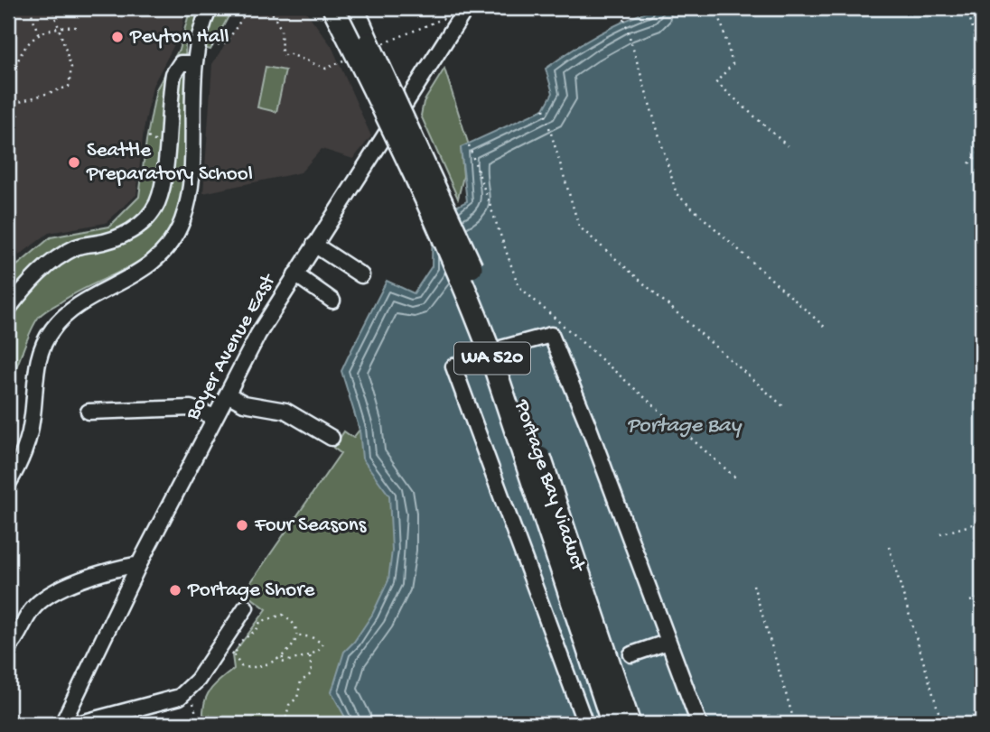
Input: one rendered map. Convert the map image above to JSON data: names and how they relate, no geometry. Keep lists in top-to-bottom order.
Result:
{
  "streets": {
    "highway": ["WA 520", "Portage Bay Viaduct"],
    "street": ["Boyer Avenue East"]
  },
  "water": ["Portage Bay"],
  "places": [
    "Peyton Hall",
    "Seattle Preparatory School",
    "Four Seasons",
    "Portage Shore"
  ]
}
